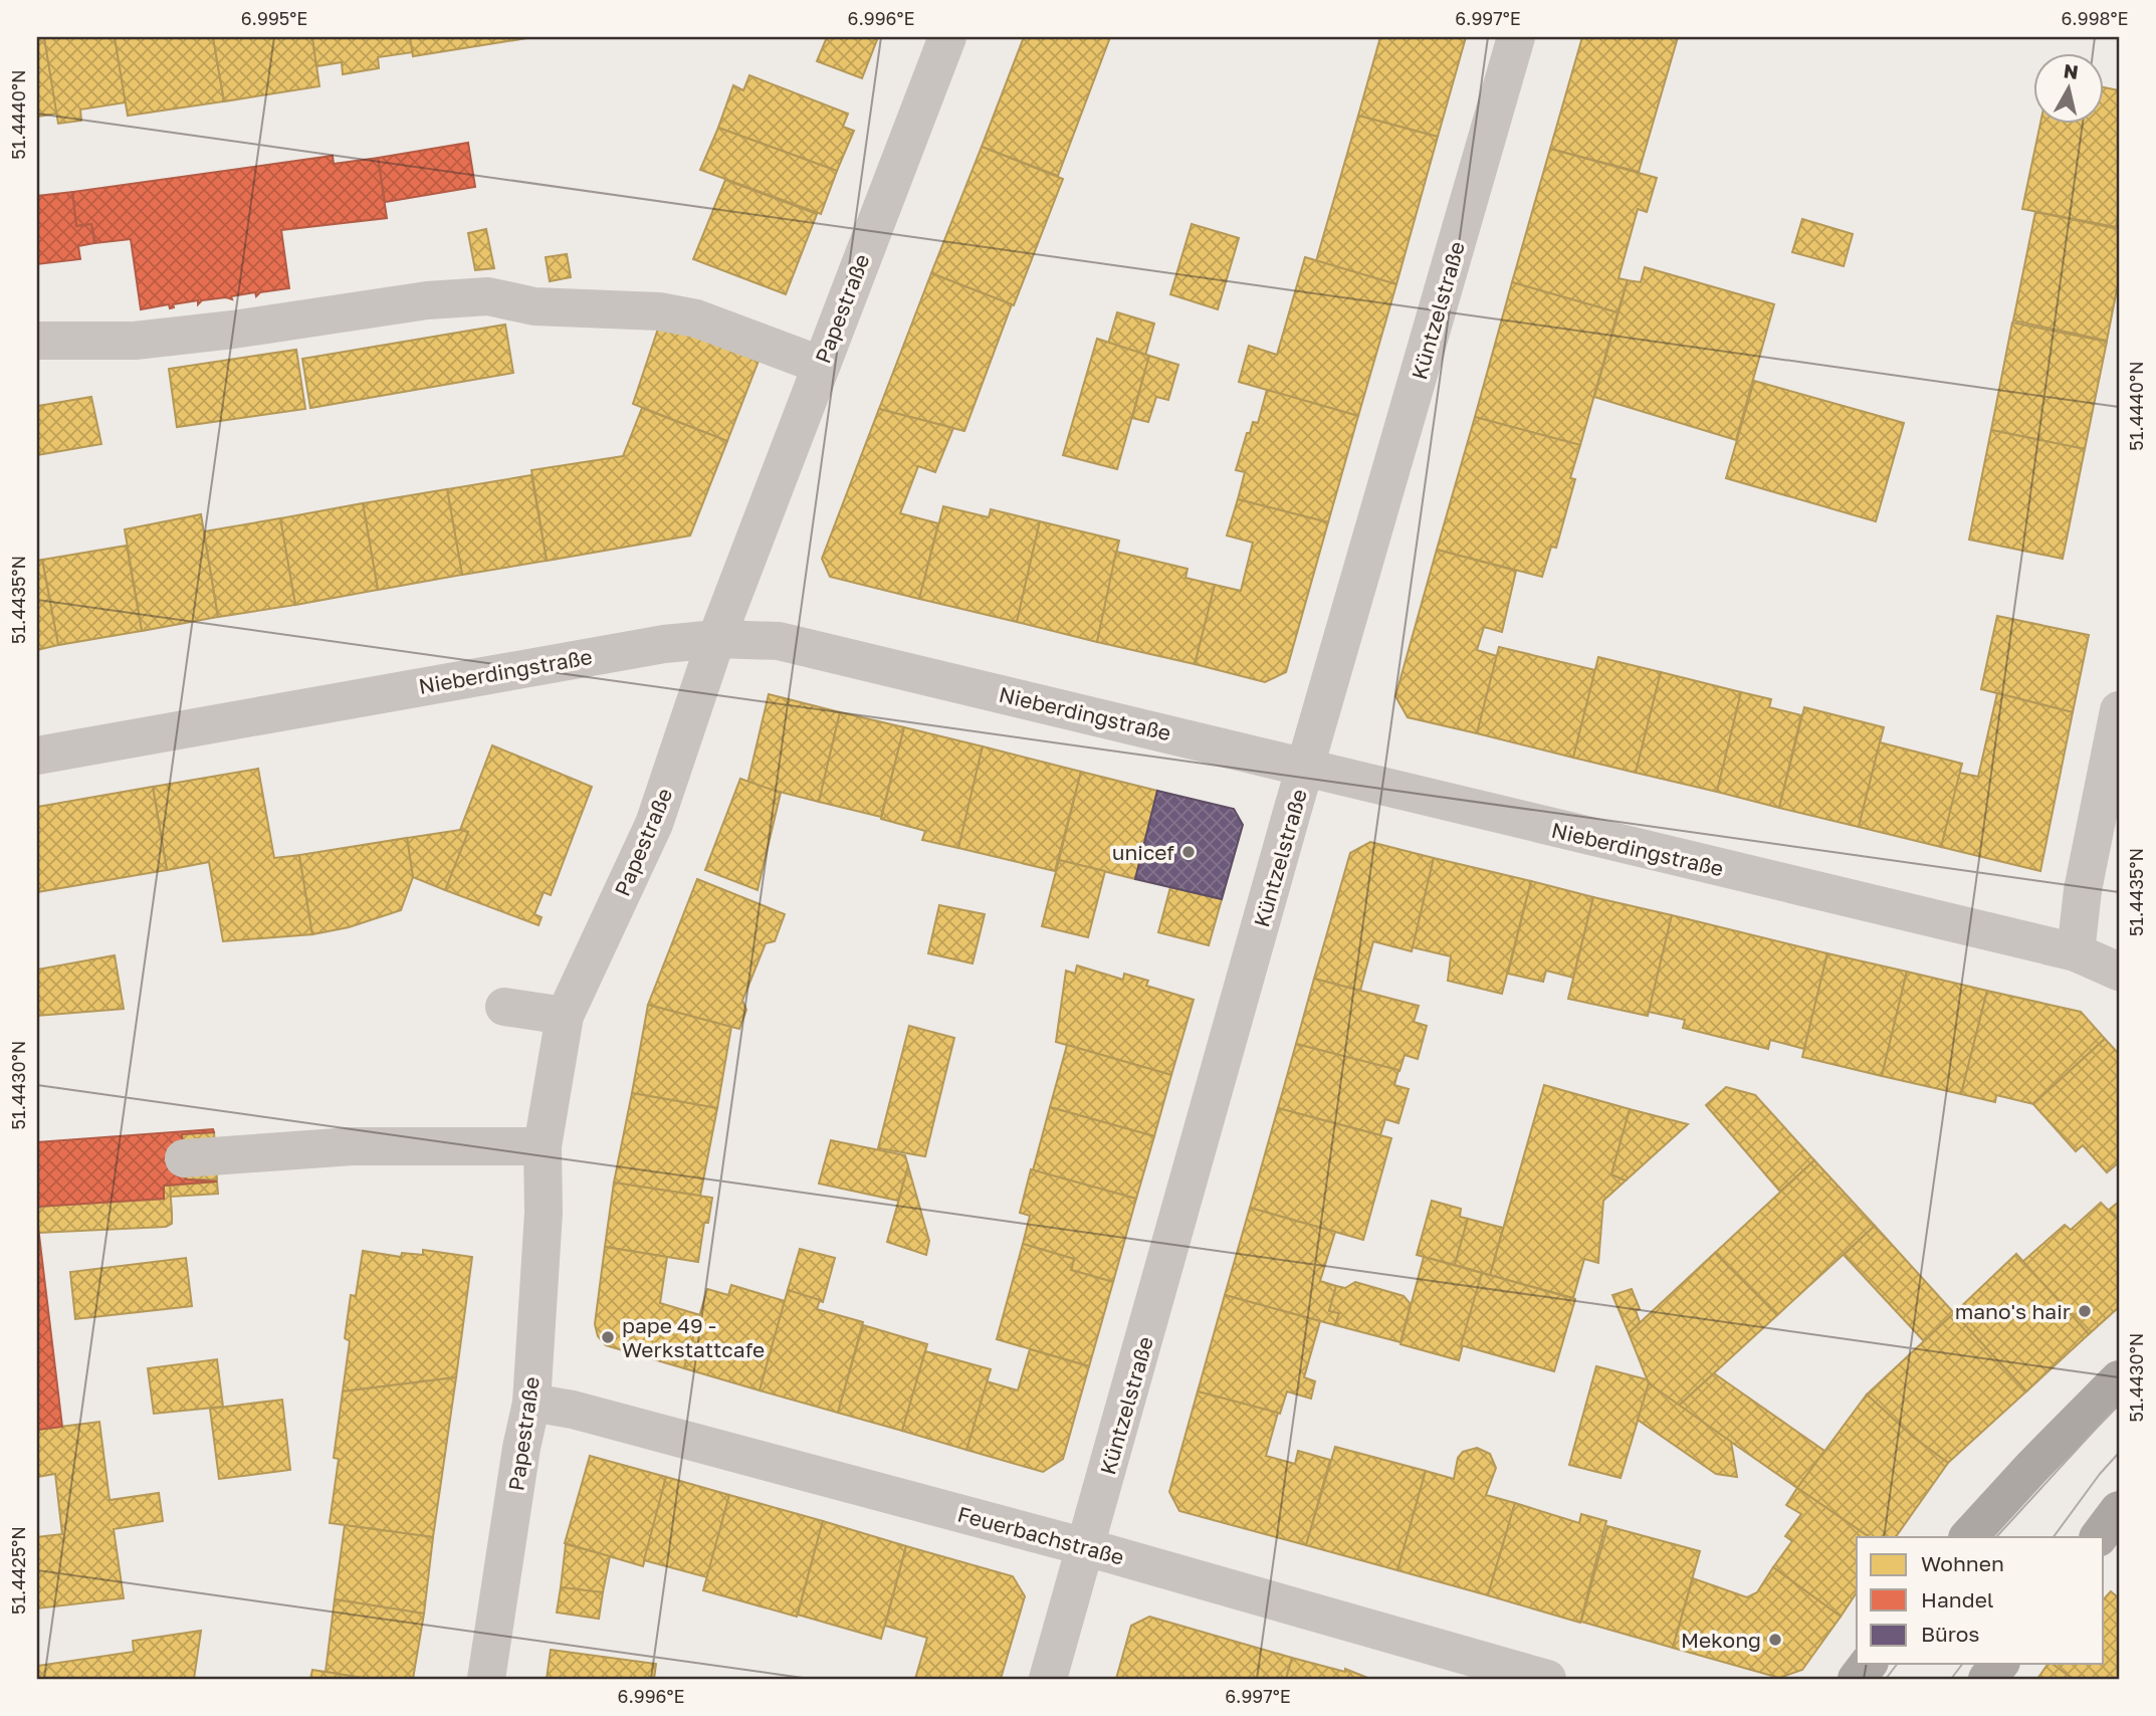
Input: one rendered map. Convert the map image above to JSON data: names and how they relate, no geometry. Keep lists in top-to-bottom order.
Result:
{
  "streets": {
    "street": [
      "Papestraße",
      "Küntzelstraße",
      "Nieberdingstraße",
      "Feuerbachstraße"
    ]
  },
  "crossings": [
    ["Papestraße", "Nieberdingstraße"],
    ["Papestraße", "Feuerbachstraße"],
    ["Küntzelstraße", "Nieberdingstraße"],
    ["Küntzelstraße", "Feuerbachstraße"]
  ],
  "places": [
    "unicef",
    "mano's hair",
    "pape 49 - Werkstattcafe",
    "Mekong"
  ],
  "legend": ["Wohnen", "Handel", "Büros"],
  "north": "top",
  "coordinates": [
    "6.995°E",
    "6.996°E",
    "6.997°E",
    "6.998°E",
    "51.4440°N",
    "51.4435°N",
    "51.4430°N",
    "51.4425°N"
  ]
}
